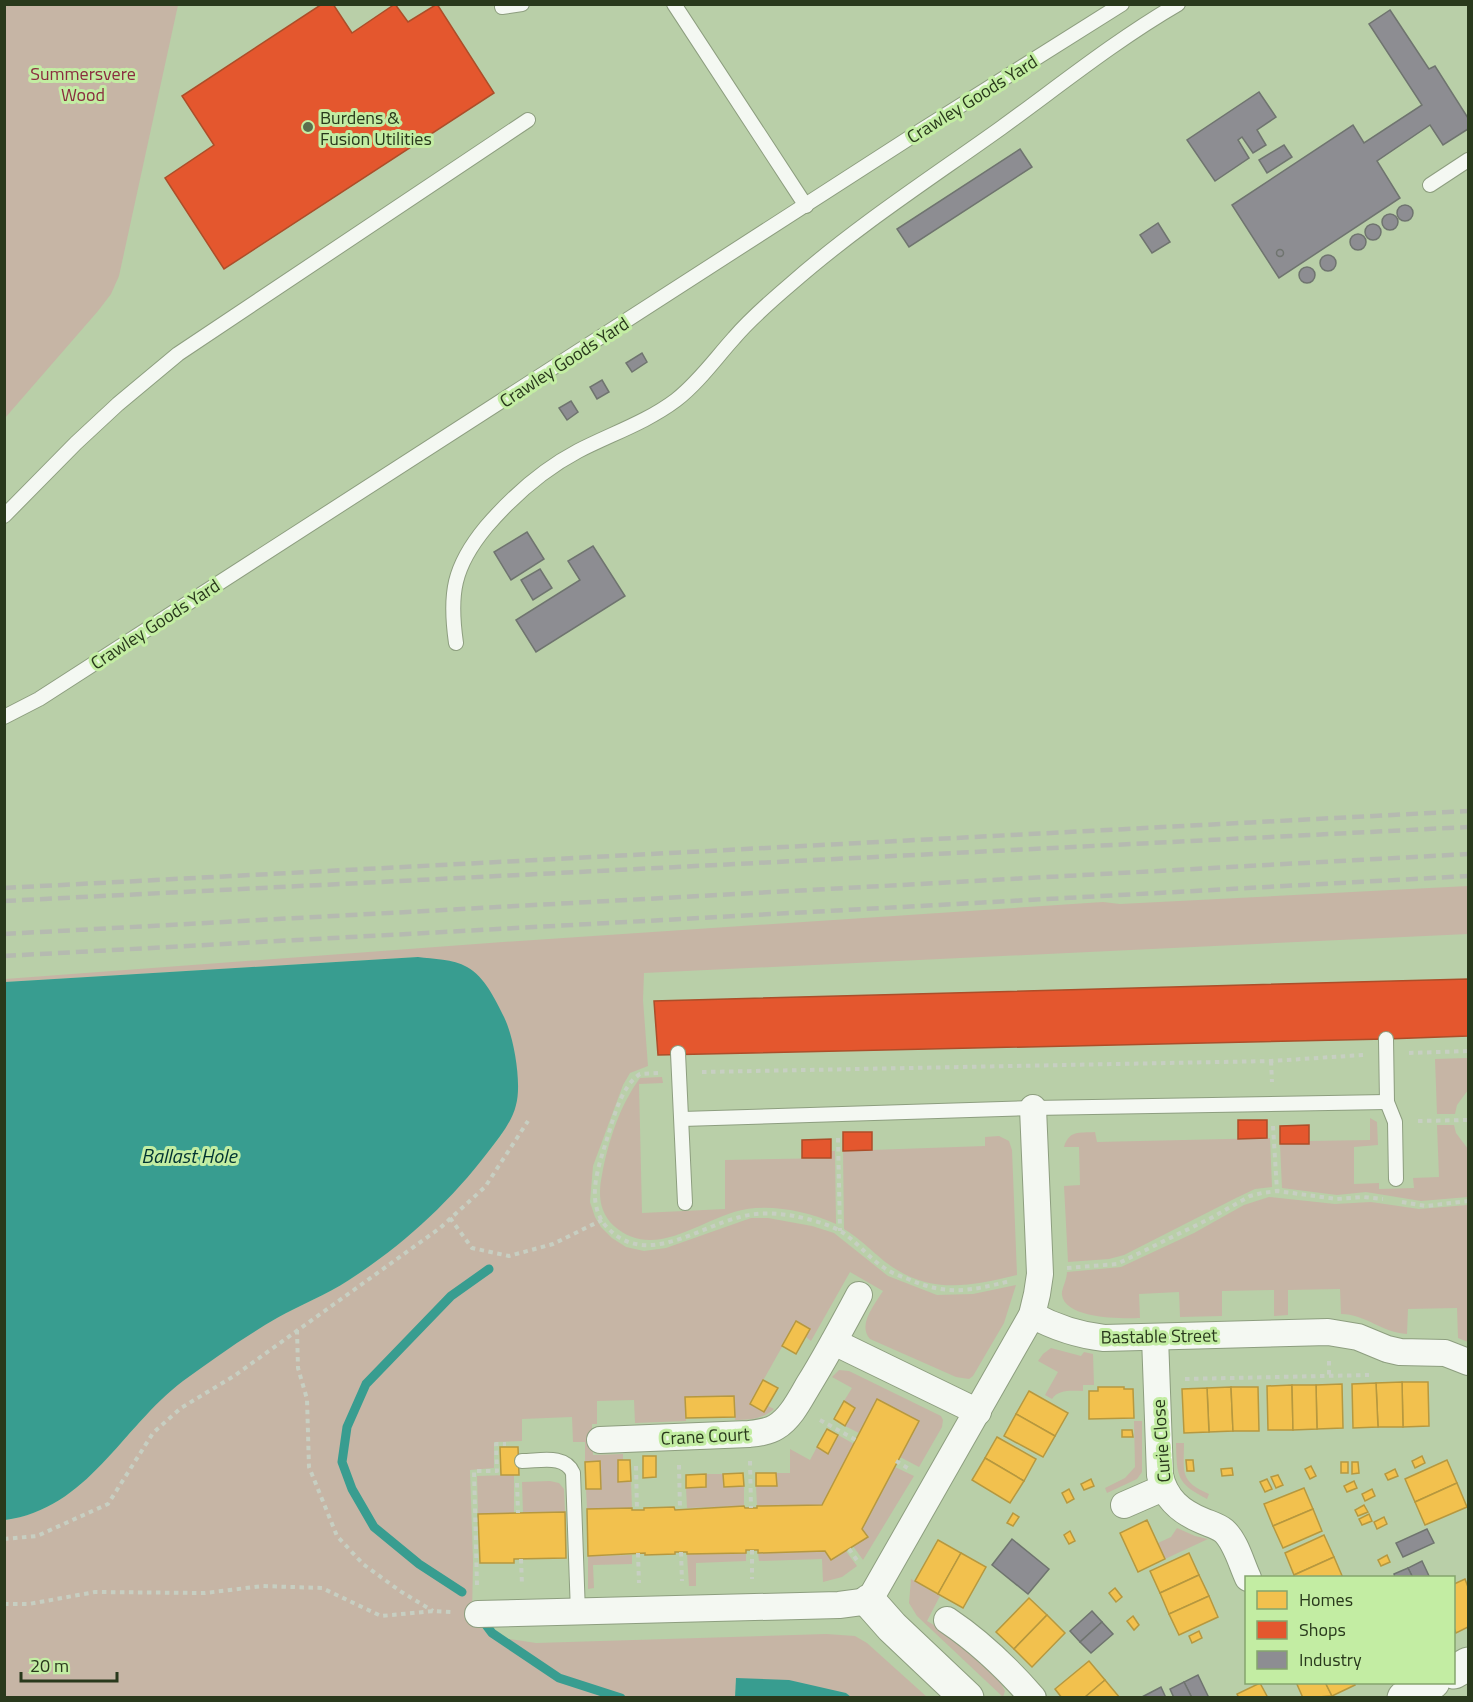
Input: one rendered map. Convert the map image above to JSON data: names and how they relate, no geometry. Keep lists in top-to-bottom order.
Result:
{
  "streets": {
    "street": ["Bastable Street", "Crane Court", "Curie Close"],
    "lane": ["Crawley Goods Yard"]
  },
  "crossings": [
    ["Bastable Street", "Curie Close"]
  ],
  "water": ["Ballast Hole"],
  "parks": ["Summersvere Wood"],
  "places": ["Burdens & Fusion Utilities"],
  "legend": ["Homes", "Shops", "Industry"],
  "scale_bar": "20 m"
}
